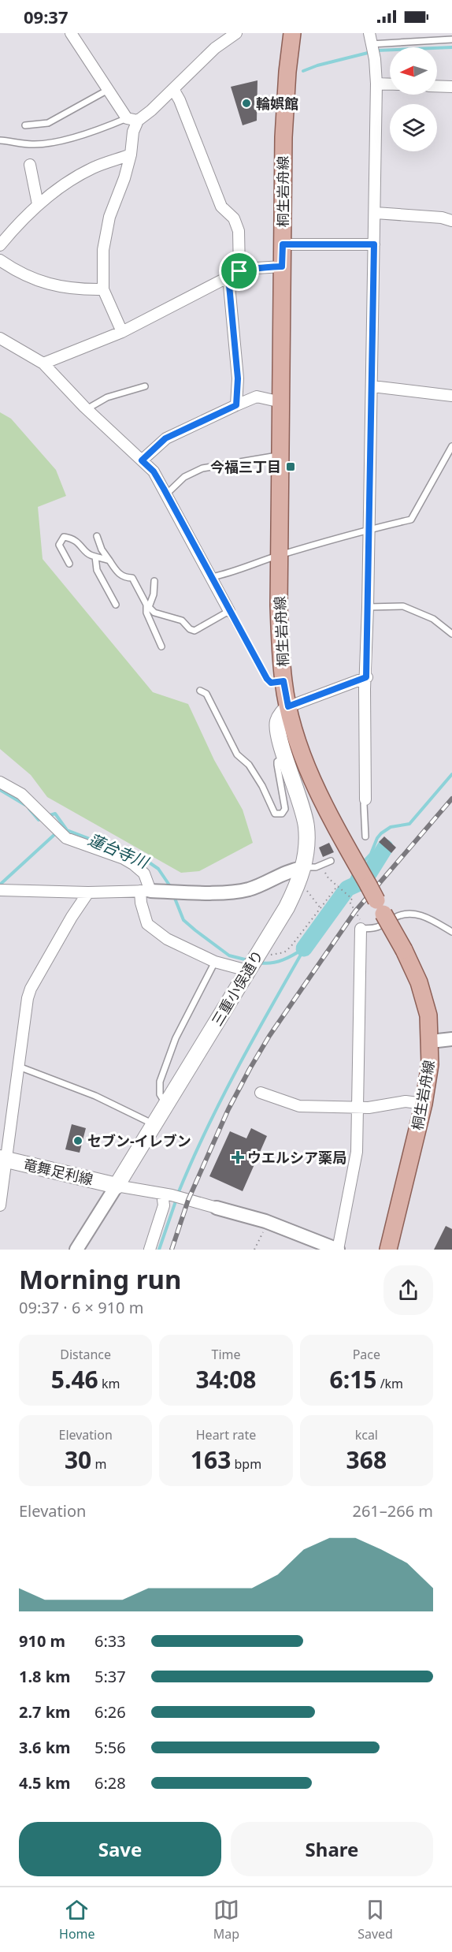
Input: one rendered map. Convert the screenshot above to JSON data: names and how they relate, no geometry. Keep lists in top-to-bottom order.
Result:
{
  "streets": {
    "main road": ["桐生岩舟線", "三重小俣通り", "竜舞足利線"]
  },
  "crossings": [
    ["桐生岩舟線", "三重小俣通り"],
    ["三重小俣通り", "竜舞足利線"]
  ],
  "water": ["蓮台寺川"],
  "places": {
    "other": ["輪娯館", "セブン-イレブン"],
    "transit": ["今福三丁目"],
    "health": ["ウエルシア薬局"]
  },
  "north": "left",
  "page": {
    "status": "09:37",
    "heading": ["Morning run", "09:37 · 6 × 910 m"],
    "stats": [
      ["Distance", "5.46 km"],
      ["Time", "34:08"],
      ["Pace", "6:15 /km"],
      ["Elevation", "30 m"],
      ["Heart rate", "163 bpm"],
      ["kcal", "368"]
    ],
    "chart": ["Elevation", "261–266 m"],
    "list": [
      {
        "name": "910 m",
        "note": "6:33"
      },
      {
        "name": "1.8 km",
        "note": "5:37"
      },
      {
        "name": "2.7 km",
        "note": "6:26"
      },
      {
        "name": "3.6 km",
        "note": "5:56"
      },
      {
        "name": "4.5 km",
        "note": "6:28"
      }
    ],
    "buttons": ["Save", "Share"],
    "tabs": ["Home", "Map", "Saved"]
  }
}
